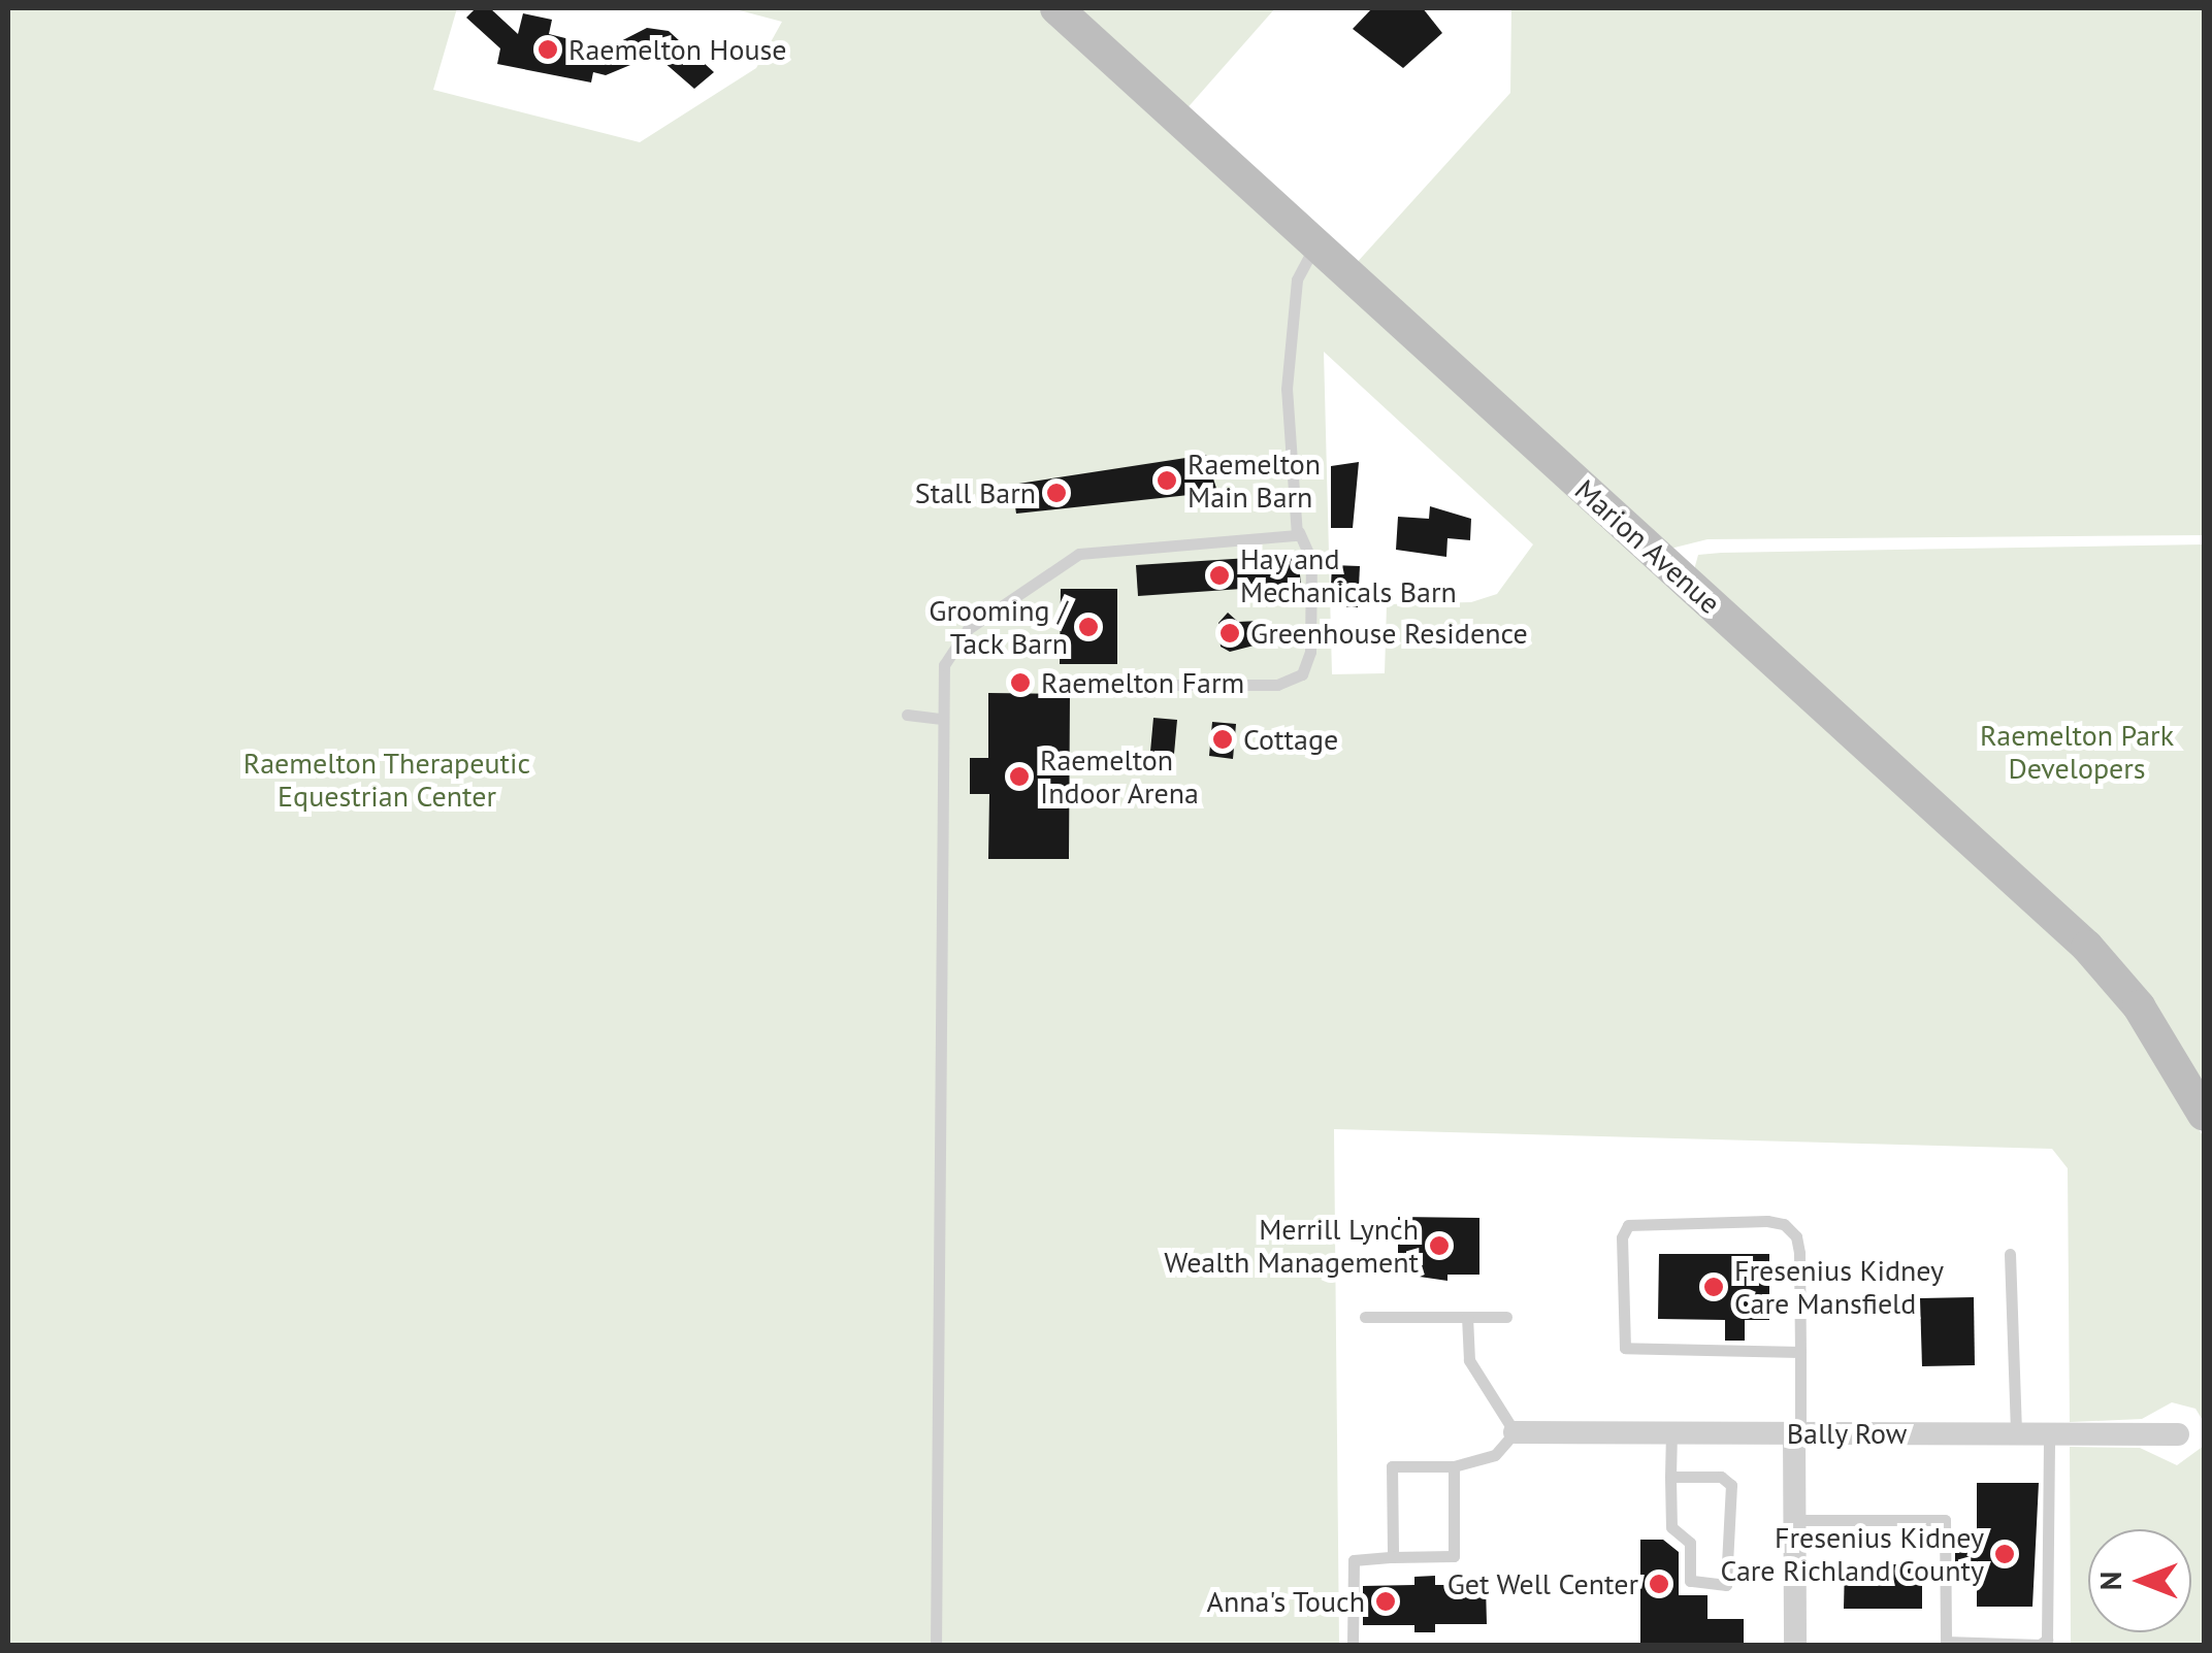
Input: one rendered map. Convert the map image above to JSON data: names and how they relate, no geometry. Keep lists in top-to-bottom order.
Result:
{
  "streets": {
    "street": ["Marion Avenue", "Bally Row"]
  },
  "parks": ["Raemelton Park Developers", "Raemelton Therapeutic Equestrian Center"],
  "places": [
    "Raemelton House",
    "Raemelton Main Barn",
    "Stall Barn",
    "Hay and Mechanicals Barn",
    "Grooming / Tack Barn",
    "Greenhouse Residence",
    "Raemelton Farm",
    "Cottage",
    "Raemelton Indoor Arena",
    "Merrill Lynch Wealth Management",
    "Fresenius Kidney Care Mansfield",
    "Fresenius Kidney Care Richland County",
    "Get Well Center",
    "Anna's Touch"
  ],
  "north": "left"
}
